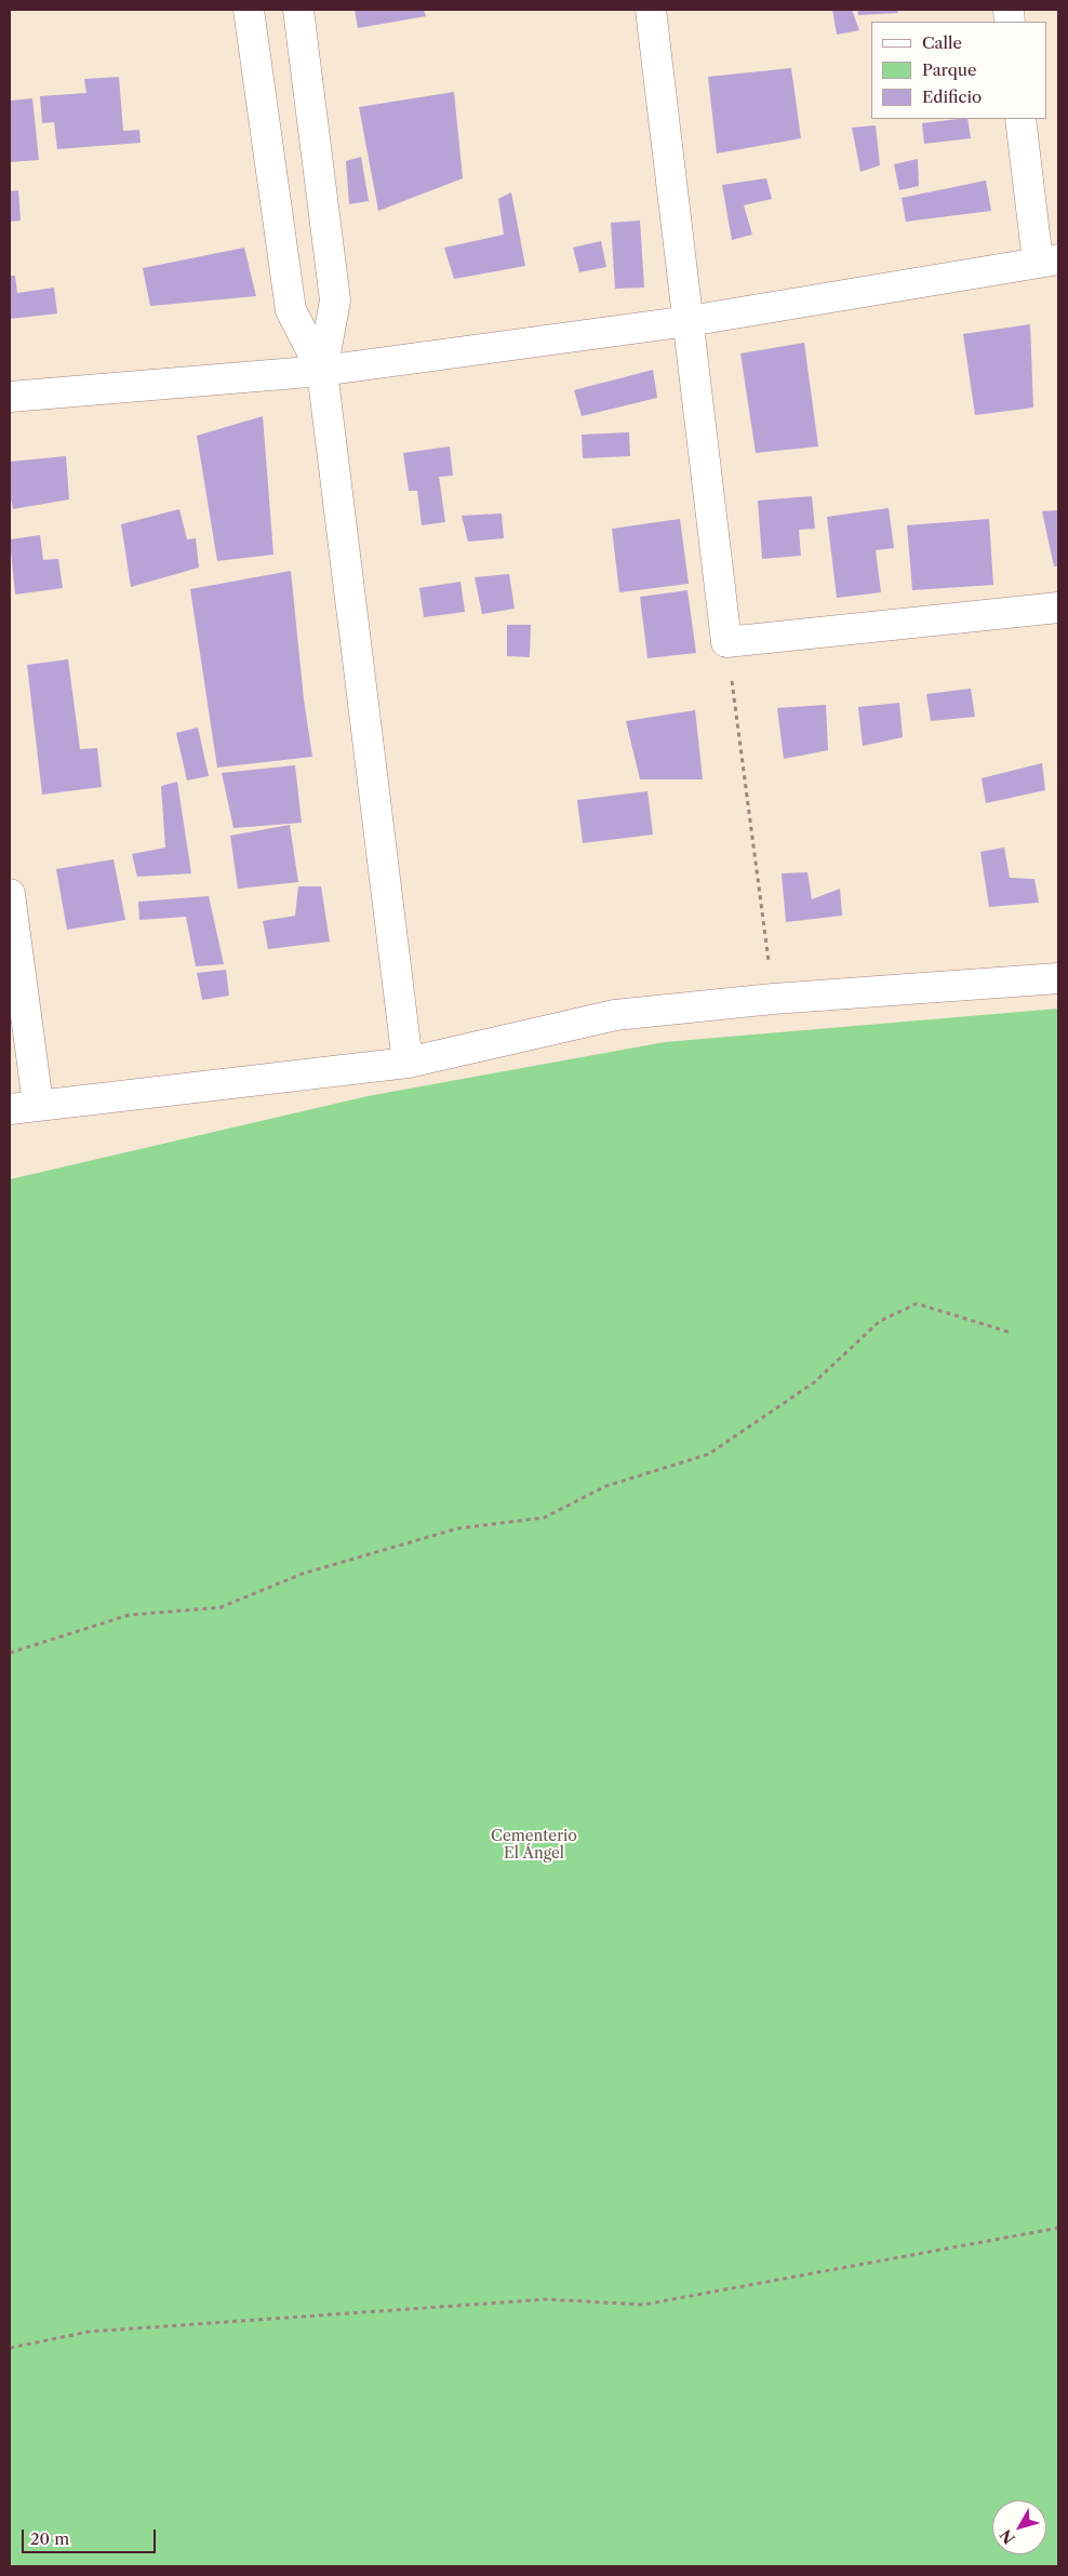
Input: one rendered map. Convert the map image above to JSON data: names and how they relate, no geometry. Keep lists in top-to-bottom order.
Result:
{
  "parks": ["Cementerio El Ángel"],
  "legend": ["Calle", "Parque", "Edificio"],
  "scale_bar": "20 m",
  "north": "bottom left"
}
